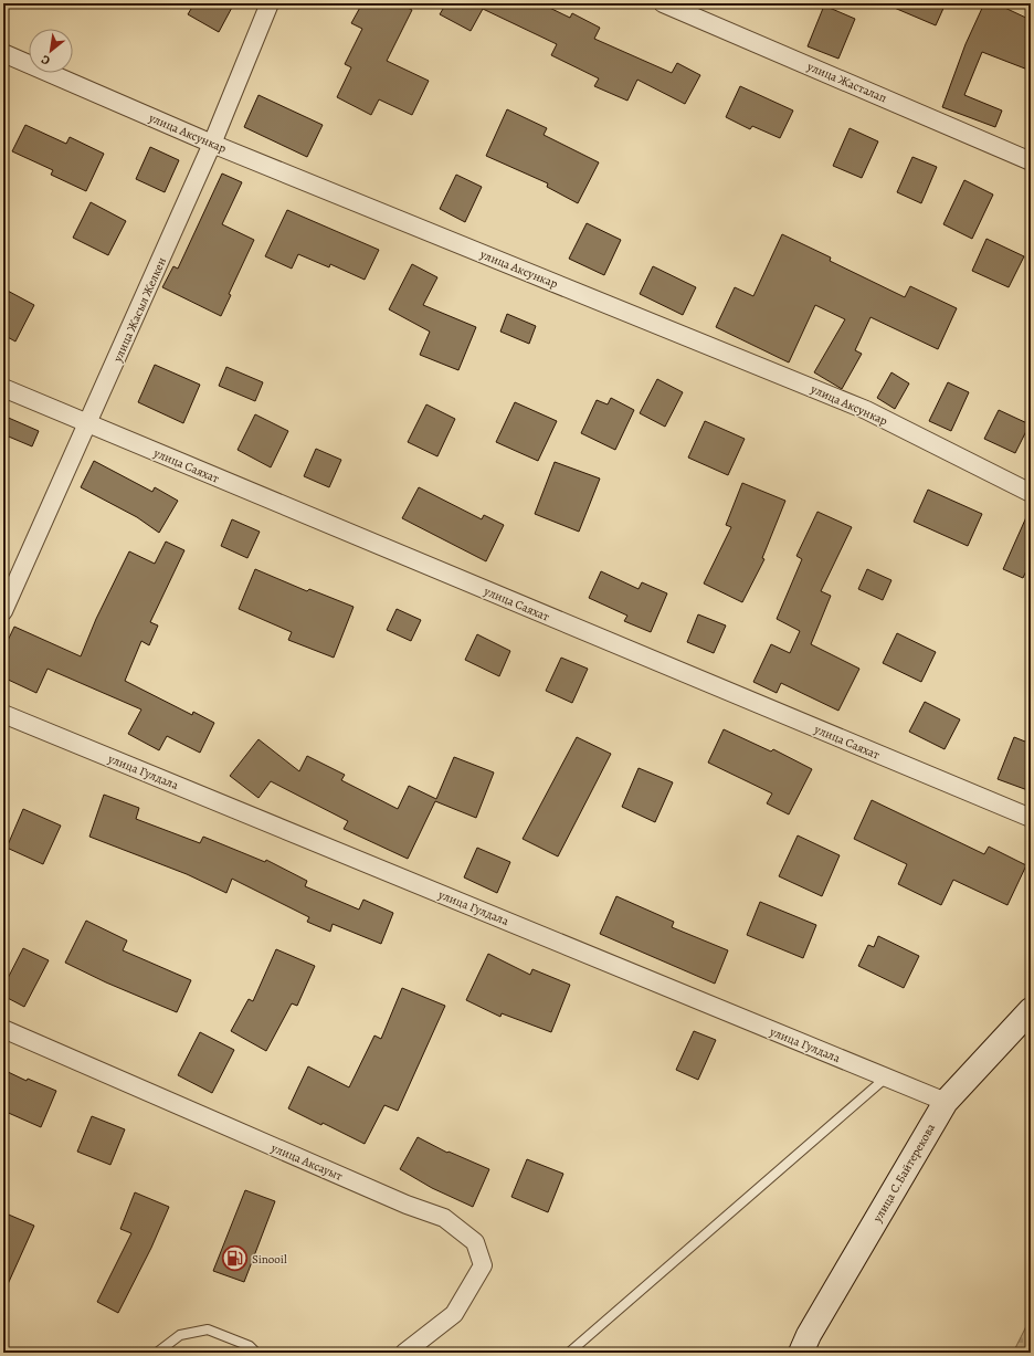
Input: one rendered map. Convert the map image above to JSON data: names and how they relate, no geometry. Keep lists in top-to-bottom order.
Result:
{
  "streets": {
    "main road": ["улица С.Байтерекова"],
    "street": [
      "улица Жасталап",
      "улица Аксункар",
      "улица Жасыл Желкен",
      "улица Саяхат",
      "улица Гулдала",
      "улица Аксауыт"
    ]
  },
  "crossings": [
    ["улица Аксункар", "улица Жасыл Желкен"],
    ["улица Жасыл Желкен", "улица Саяхат"],
    ["улица Гулдала", "улица С.Байтерекова"]
  ],
  "places": {
    "fuel station": ["Sinooil"]
  },
  "north": "bottom left"
}
